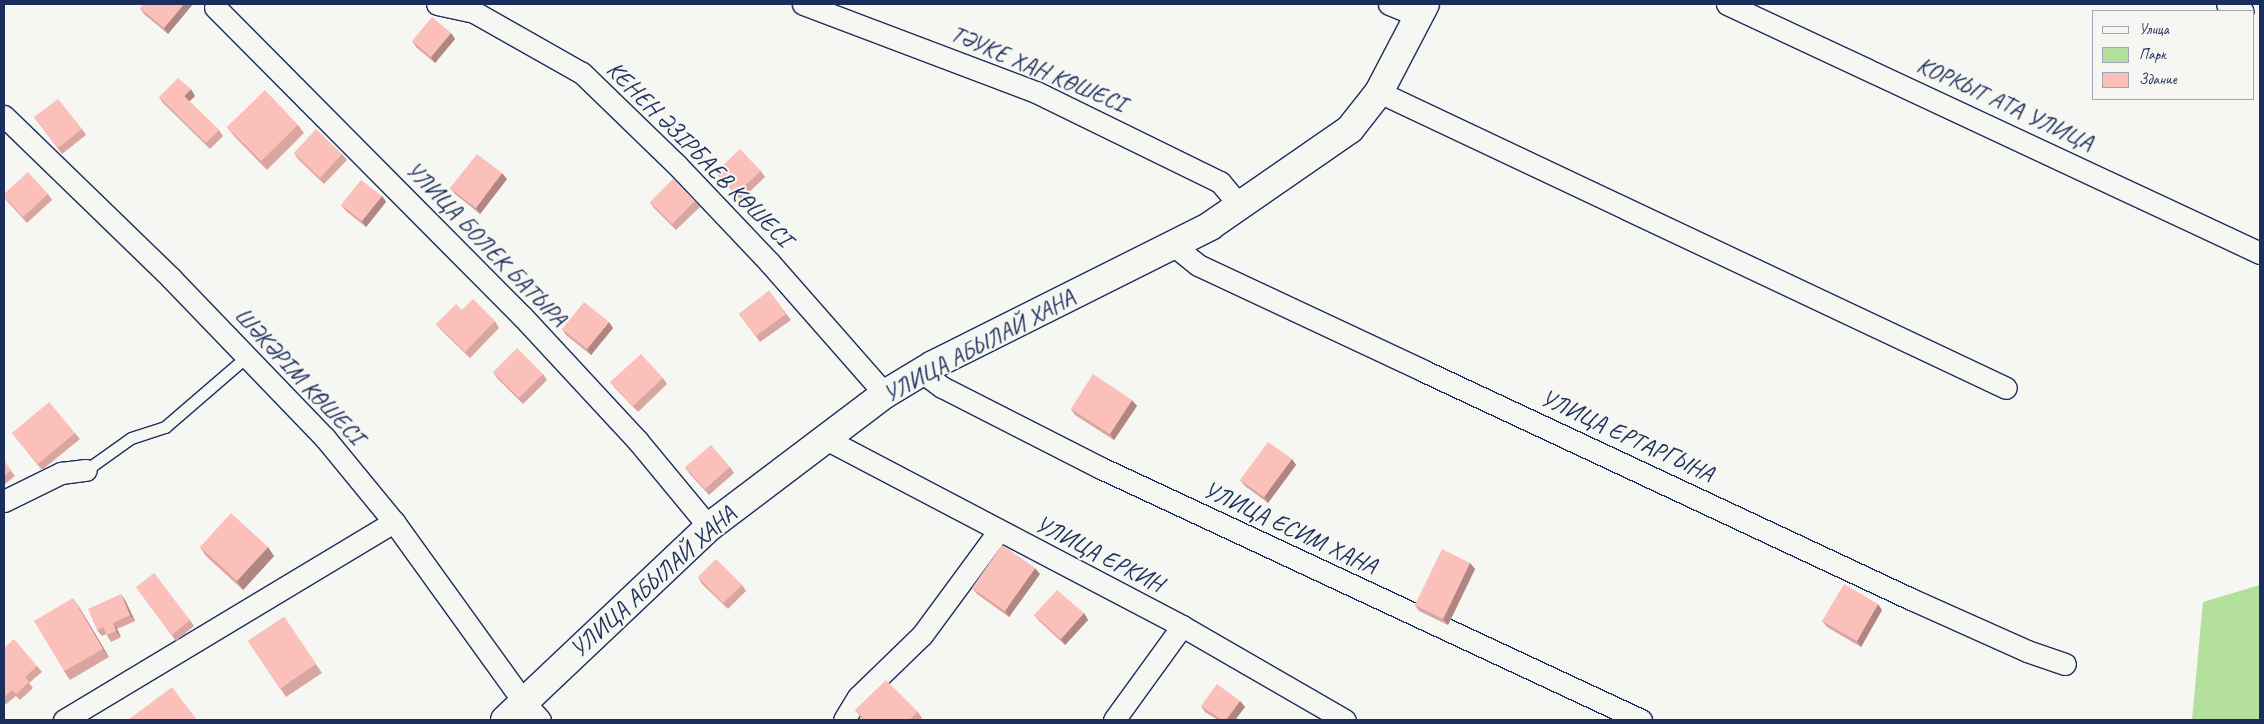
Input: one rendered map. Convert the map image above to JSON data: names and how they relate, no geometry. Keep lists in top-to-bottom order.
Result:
{
  "streets": {
    "street": [
      "ТӘУКЕ ХАН КӨШЕСІ",
      "КОРКЫТ АТА УЛИЦА",
      "КЕНЕН ӘЗІРБАЕВ КӨШЕСІ",
      "УЛИЦА БОЛЕК БАТЫРА",
      "УЛИЦА АБЫЛАЙ ХАНА",
      "ШӘКӘРІМ КӨШЕСІ",
      "УЛИЦА ЕРТАРГЫНА",
      "УЛИЦА ЕСИМ ХАНА",
      "УЛИЦА ЕРКИН"
    ]
  },
  "crossings": [
    ["ТӘУКЕ ХАН КӨШЕСІ", "УЛИЦА АБЫЛАЙ ХАНА"],
    ["КЕНЕН ӘЗІРБАЕВ КӨШЕСІ", "УЛИЦА АБЫЛАЙ ХАНА"],
    ["УЛИЦА БОЛЕК БАТЫРА", "УЛИЦА АБЫЛАЙ ХАНА"],
    ["УЛИЦА АБЫЛАЙ ХАНА", "ШӘКӘРІМ КӨШЕСІ"],
    ["УЛИЦА АБЫЛАЙ ХАНА", "УЛИЦА ЕРТАРГЫНА"],
    ["УЛИЦА АБЫЛАЙ ХАНА", "УЛИЦА ЕСИМ ХАНА"],
    ["УЛИЦА АБЫЛАЙ ХАНА", "УЛИЦА ЕРКИН"]
  ],
  "legend": ["Улица", "Парк", "Здание"]
}
